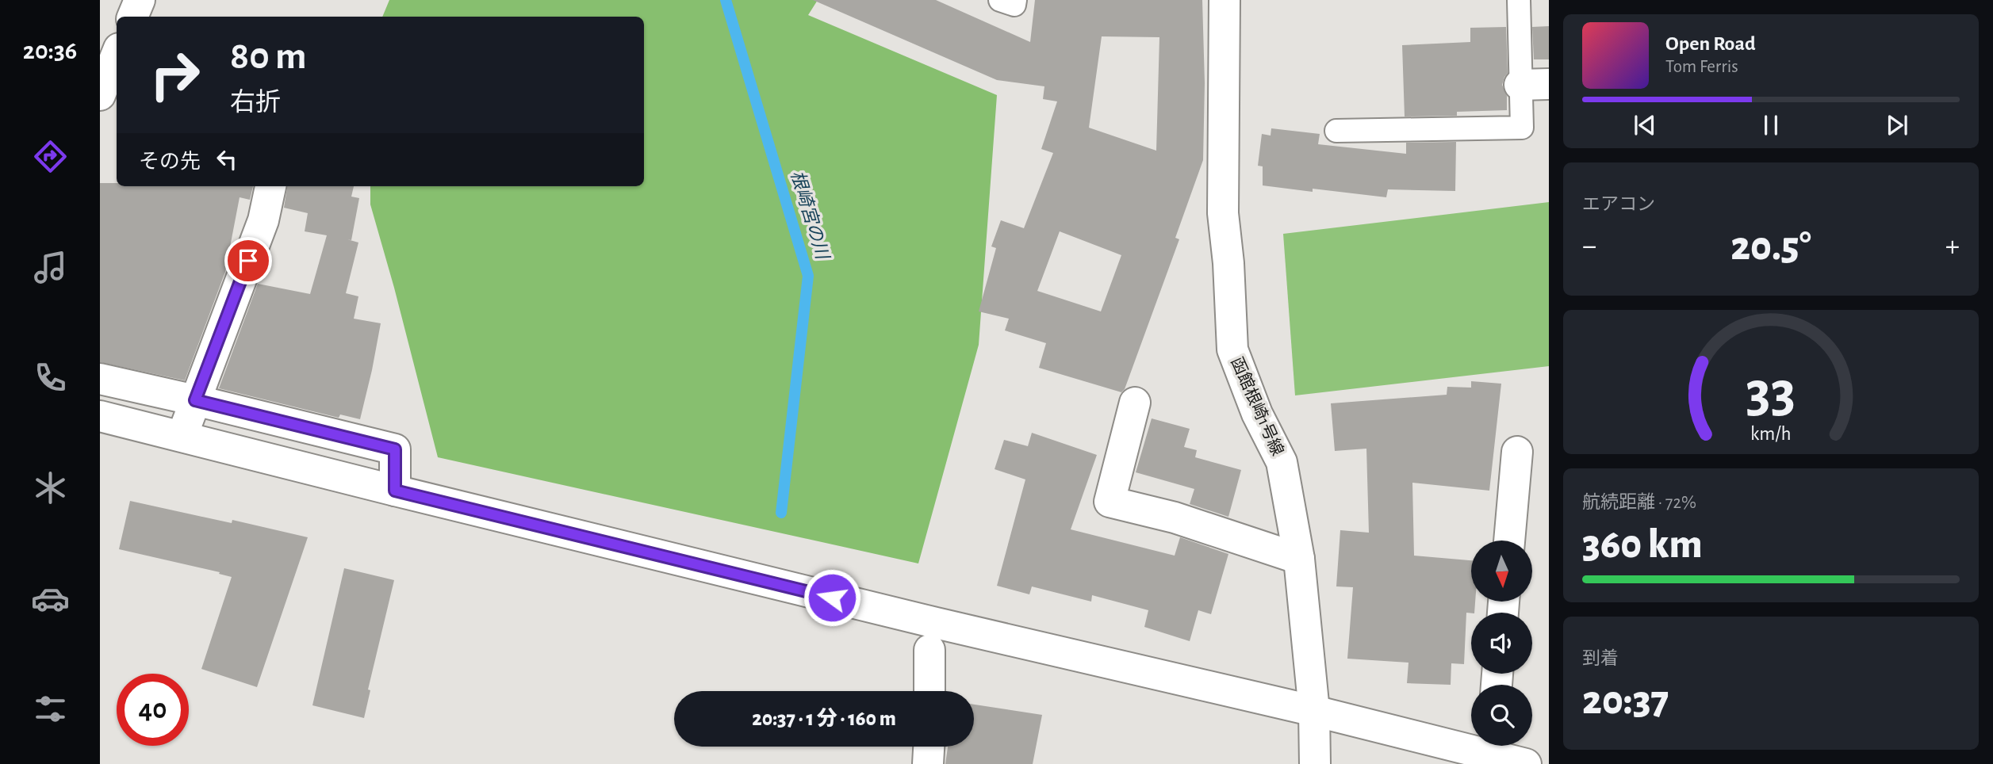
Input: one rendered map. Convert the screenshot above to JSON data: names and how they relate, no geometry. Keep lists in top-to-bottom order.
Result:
{
  "streets": {
    "street": ["函館根崎1号線"]
  },
  "water": ["根崎宮の川"],
  "north": "bottom",
  "page": {
    "tabs": "20:36",
    "turn": ["80 m", "右折"],
    "song": ["Open Road", "Tom Ferris"],
    "then": "その先",
    "tile": [
      "エアコン",
      ["航続距離 · 72%", "360 km"],
      ["到着", "20:37"]
    ],
    "heat": ["−", "20.5°", "+"],
    "limit": "40",
    "trip": "20:37 · 1 分 · 160 m",
    "gauge": ["33", "km/h"]
  }
}
